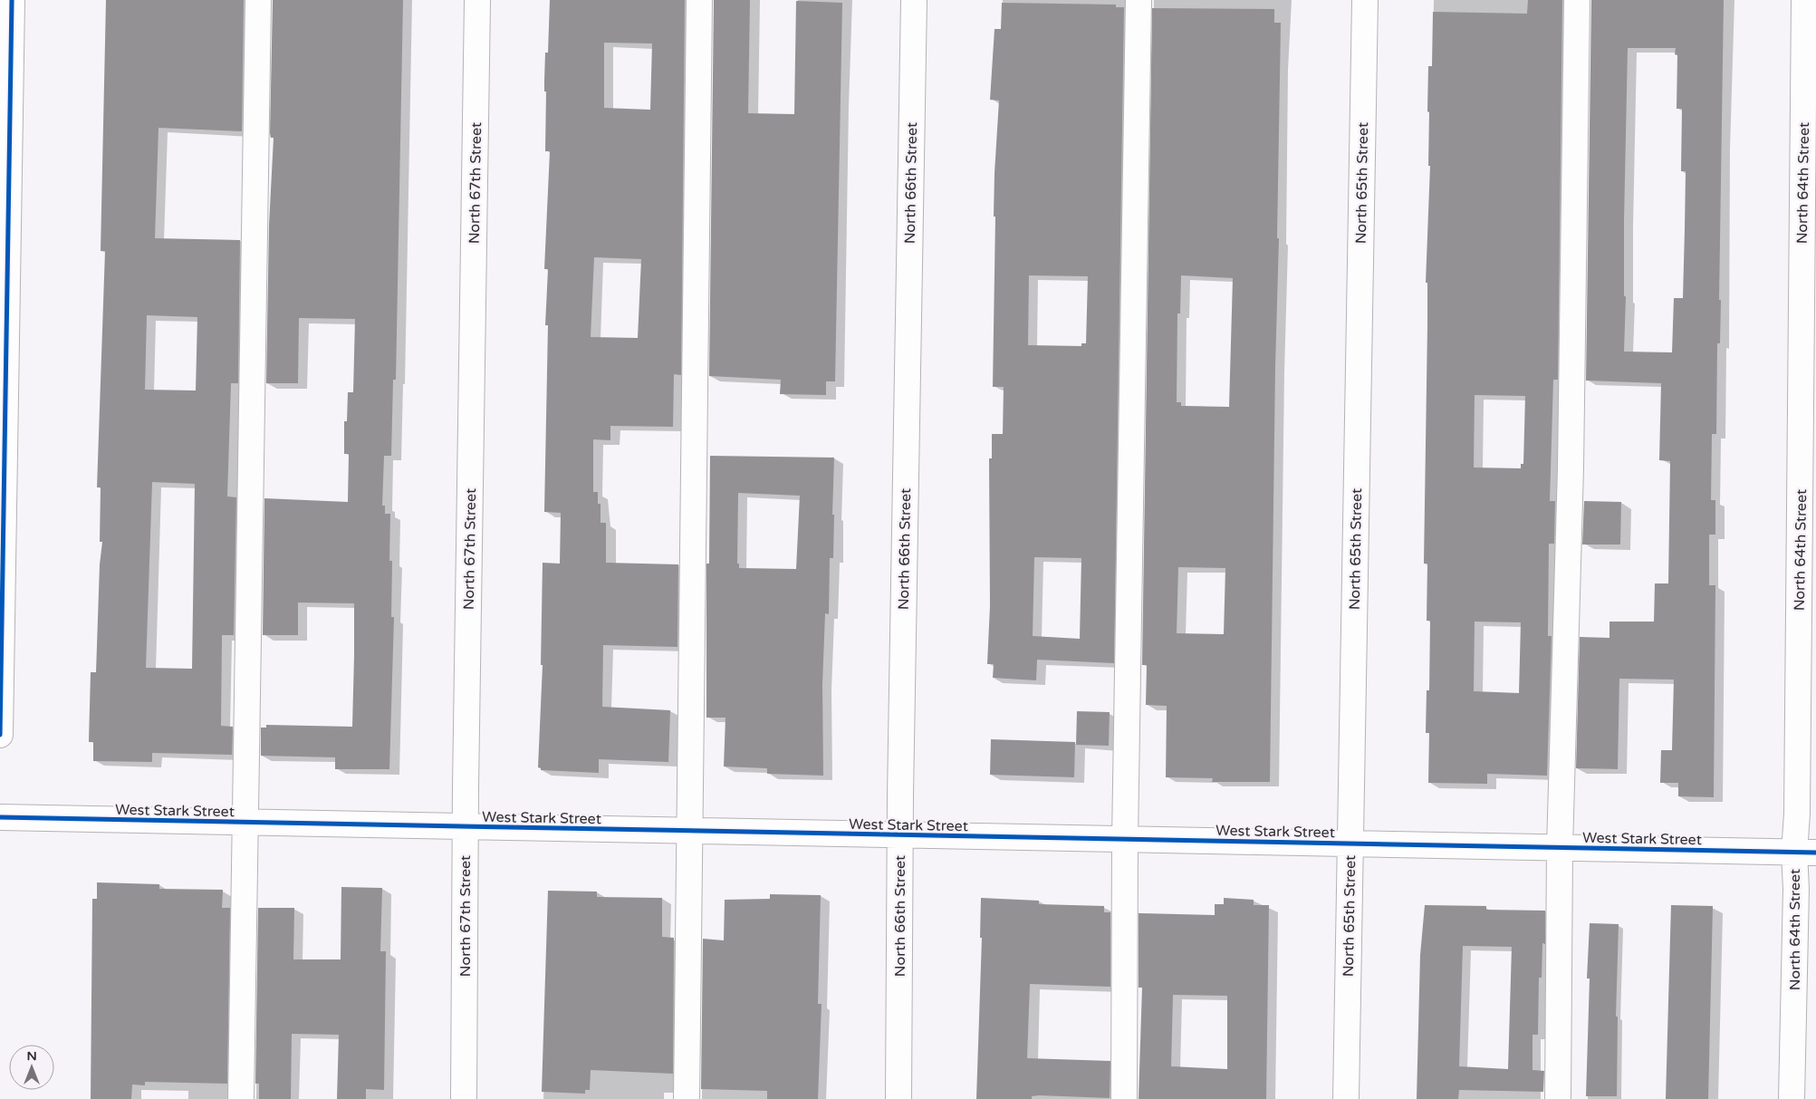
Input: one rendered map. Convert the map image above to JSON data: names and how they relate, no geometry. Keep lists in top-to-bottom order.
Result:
{
  "streets": {
    "street": [
      "North 67th Street",
      "North 66th Street",
      "North 65th Street",
      "North 64th Street",
      "West Stark Street"
    ]
  },
  "crossings": [
    ["North 67th Street", "West Stark Street"],
    ["North 66th Street", "West Stark Street"],
    ["North 65th Street", "West Stark Street"],
    ["North 64th Street", "West Stark Street"]
  ],
  "north": "top"
}
